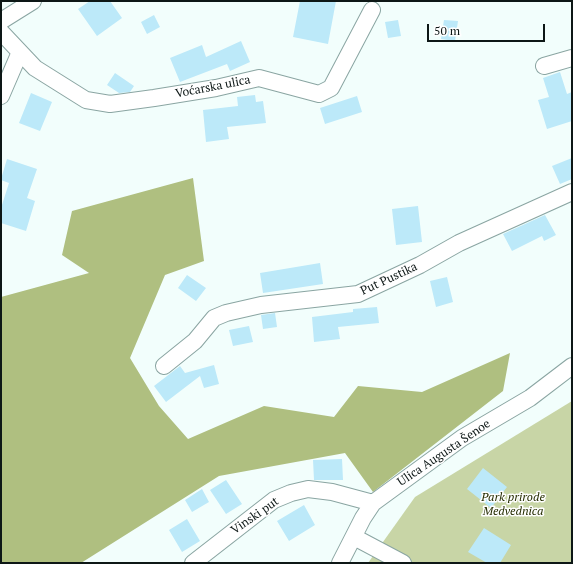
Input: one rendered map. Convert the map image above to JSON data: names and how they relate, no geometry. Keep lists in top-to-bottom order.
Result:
{
  "streets": {
    "street": [
      "Voćarska ulica",
      "Put Pustika",
      "Ulica Augusta Šenoe",
      "Vinski put"
    ]
  },
  "crossings": [
    ["Ulica Augusta Šenoe", "Vinski put"]
  ],
  "parks": ["Park prirode Medvednica"],
  "scale_bar": "50 m"
}
